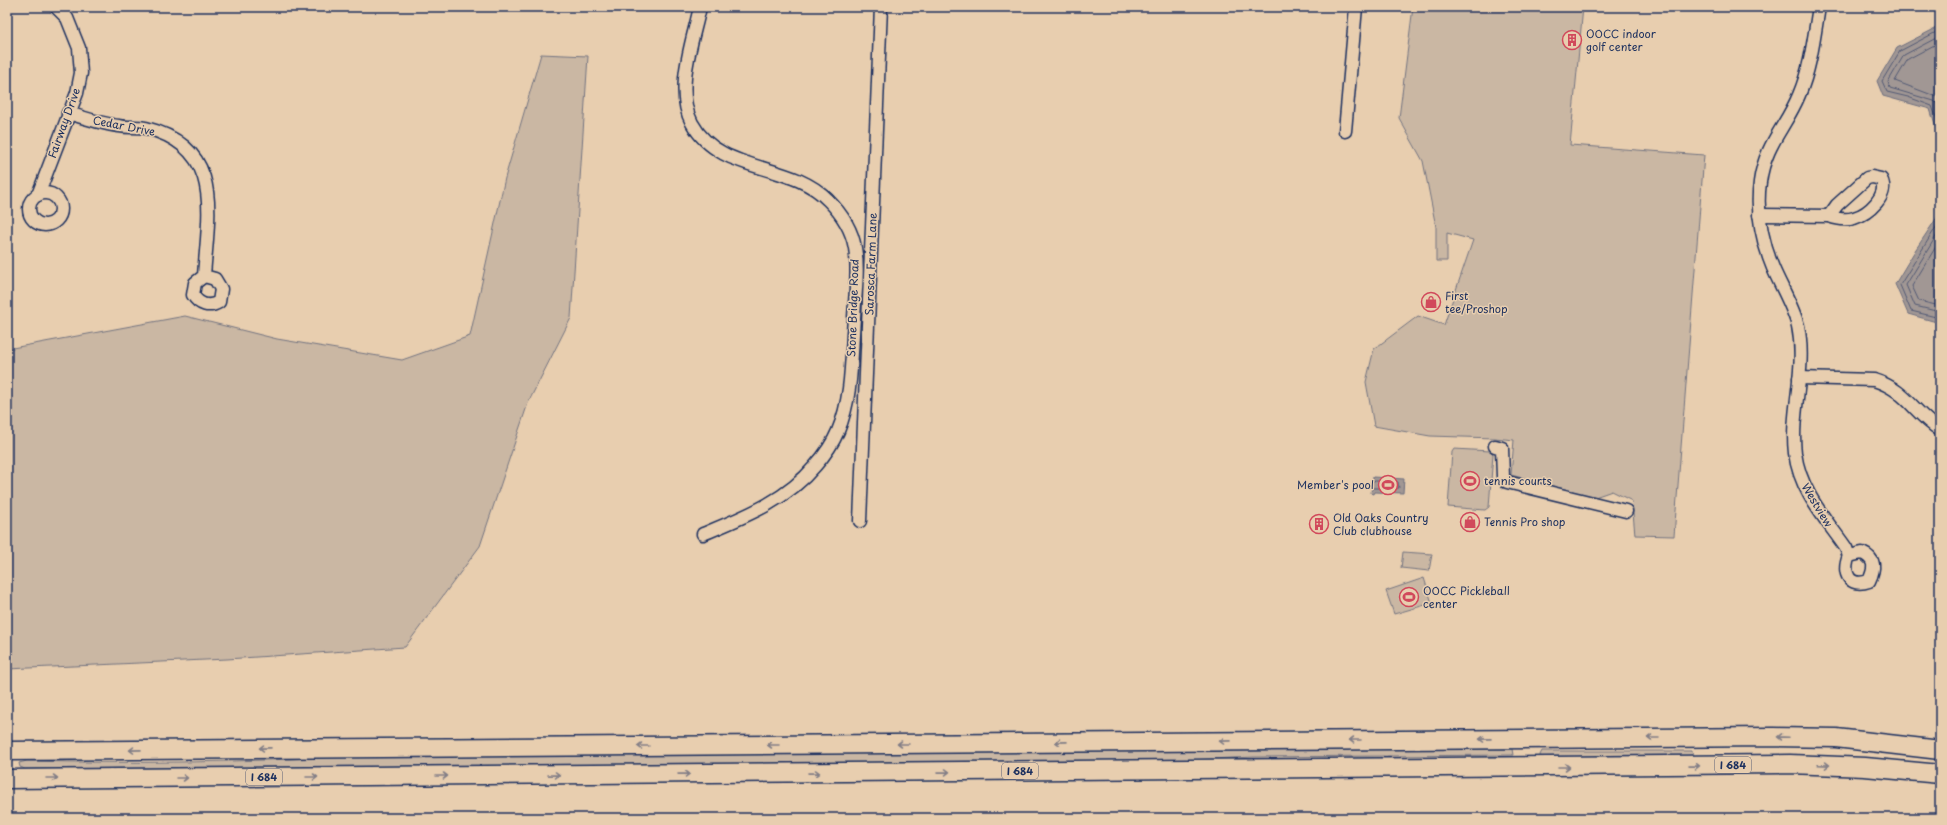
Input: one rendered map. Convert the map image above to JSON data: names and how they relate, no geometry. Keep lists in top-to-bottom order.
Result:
{
  "streets": {
    "highway": ["I 684"],
    "street": [
      "Fairway Drive",
      "Cedar Drive",
      "Sarosca Farm Lane",
      "Stone Bridge Road",
      "Westview"
    ]
  },
  "crossings": [
    ["Fairway Drive", "Cedar Drive"]
  ],
  "places": {
    "building": ["OOCC indoor golf center", "Old Oaks Country Club clubhouse"],
    "shop": ["First tee/Proshop", "Tennis Pro shop"],
    "sports": ["tennis courts", "Member's pool", "OOCC Pickleball center"]
  }
}
